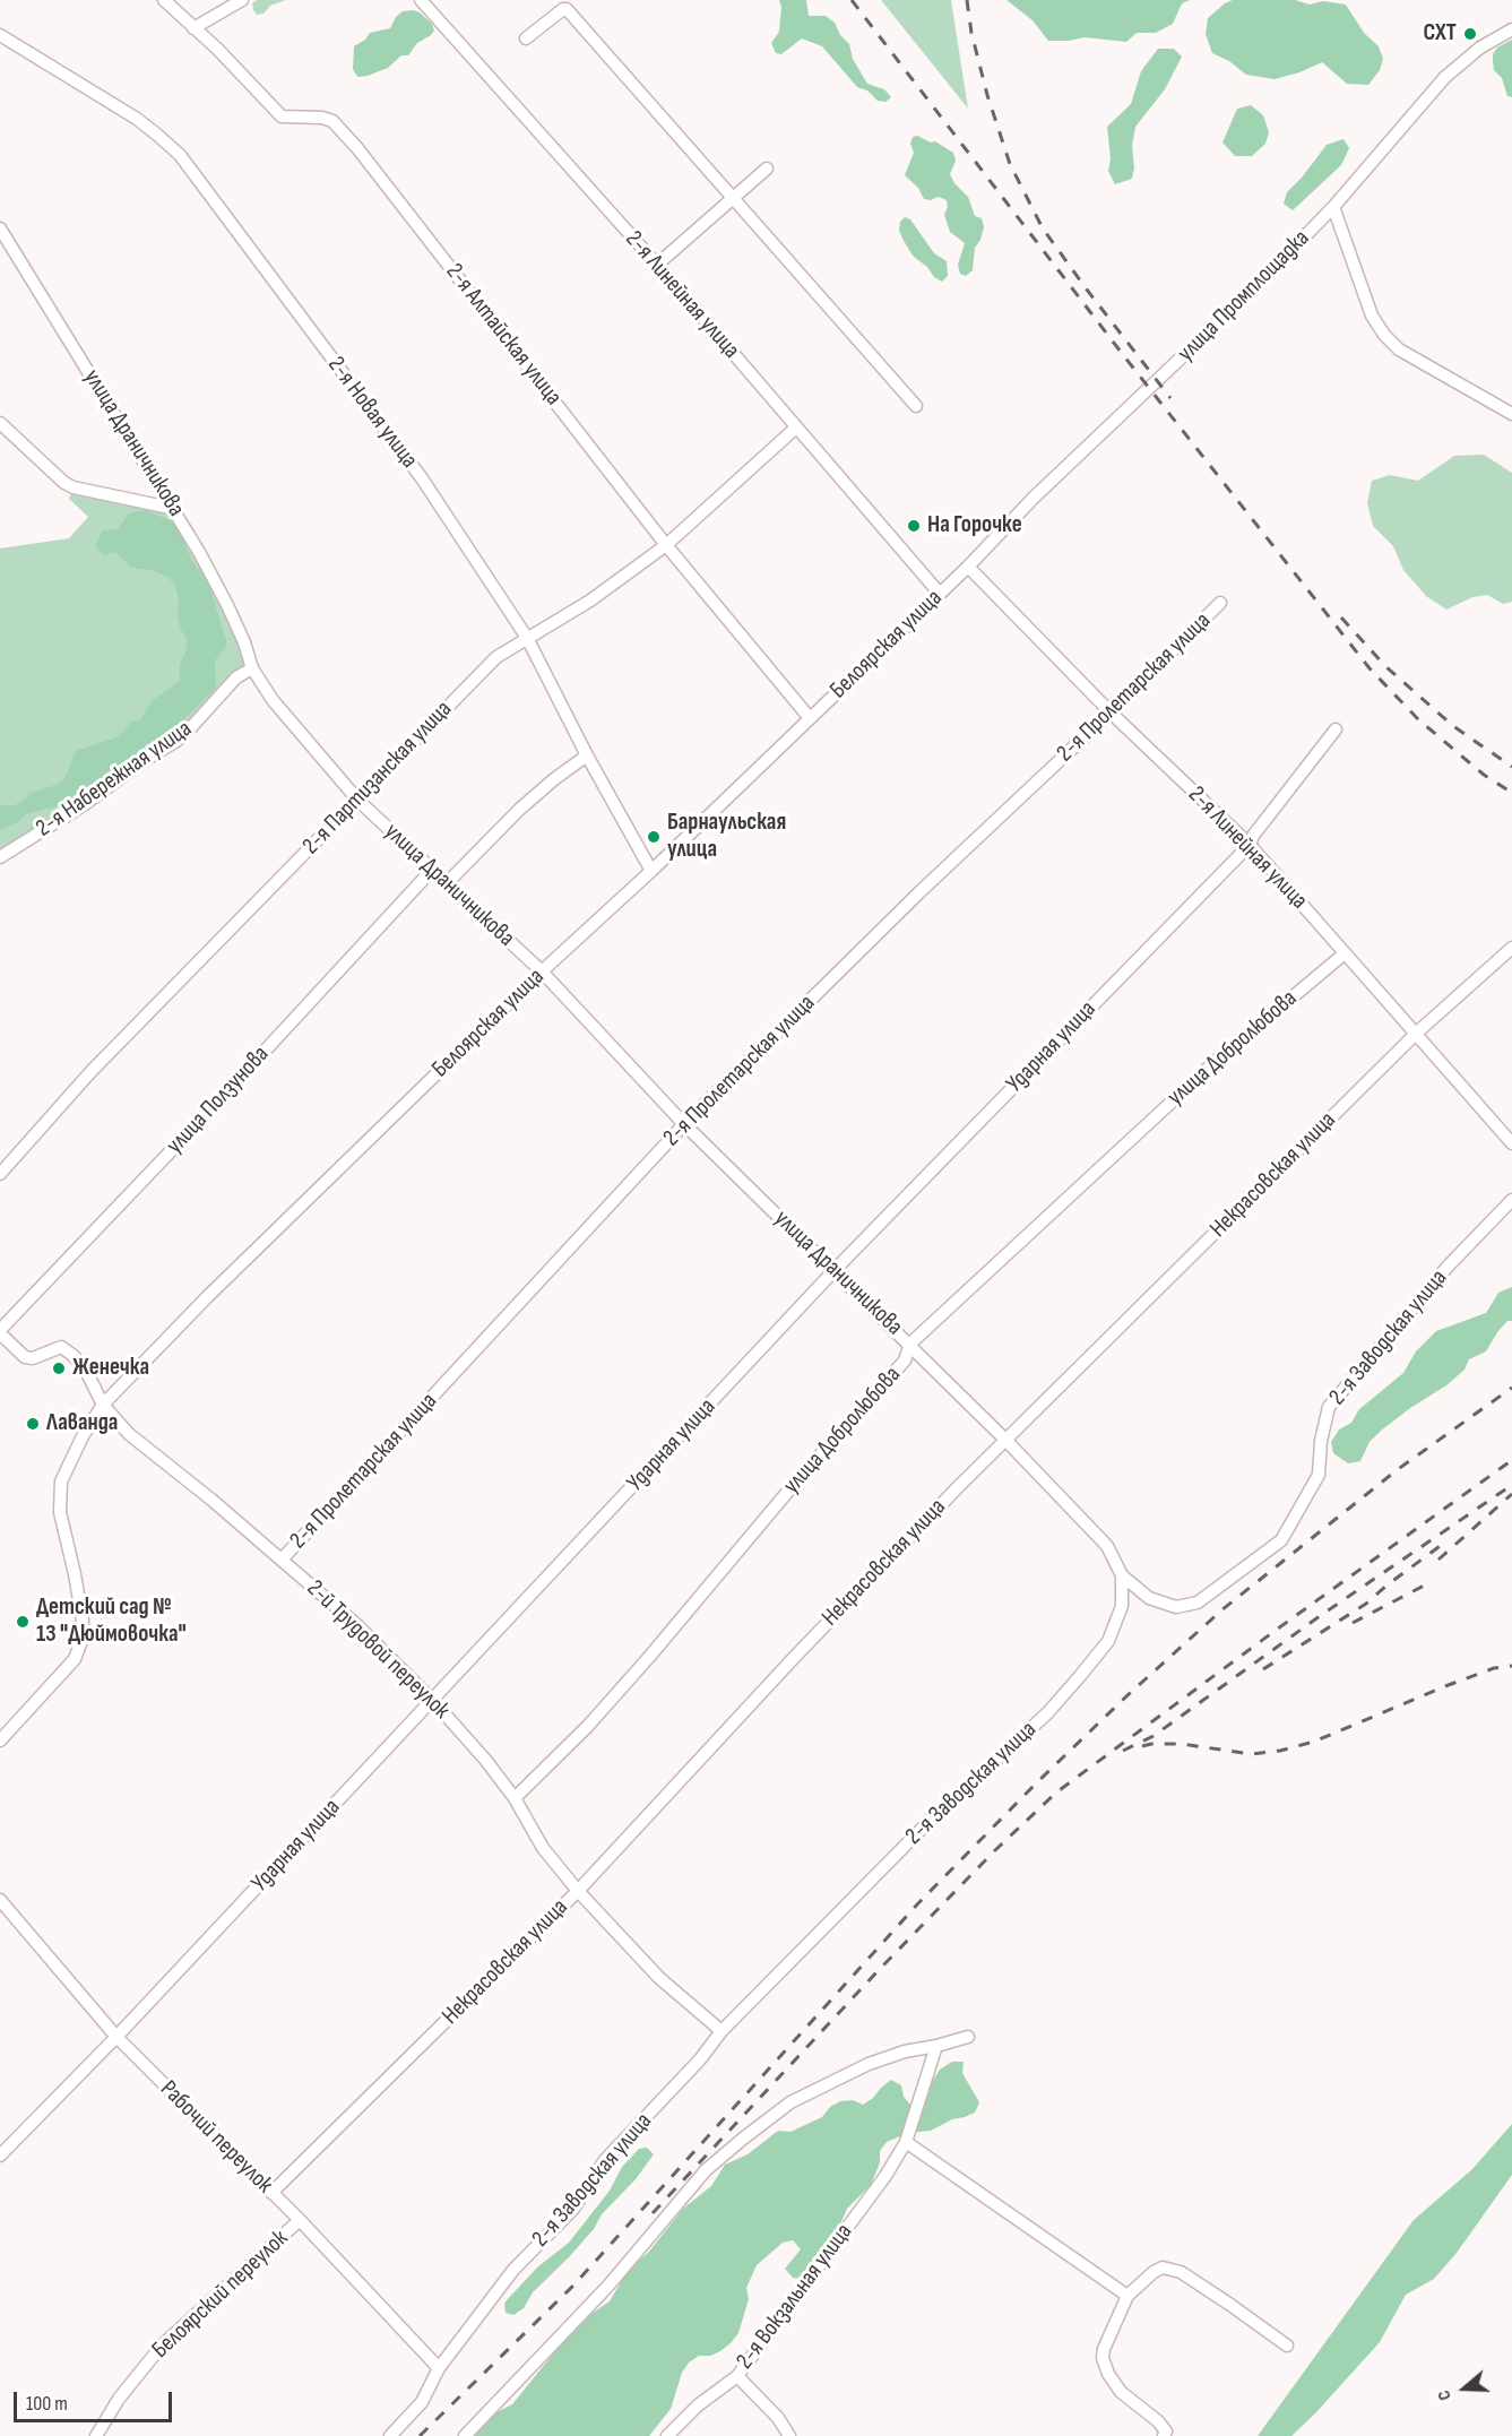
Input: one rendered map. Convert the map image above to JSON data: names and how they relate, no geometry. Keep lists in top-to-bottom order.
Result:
{
  "streets": {
    "street": [
      "2-я Линейная улица",
      "улица Промплощадка",
      "2-я Алтайская улица",
      "2-я Новая улица",
      "улица Драничникова",
      "Белоярская улица",
      "2-я Пролетарская улица",
      "2-я Партизанская улица",
      "2-я Набережная улица",
      "Ударная улица",
      "улица Добролюбова",
      "улица Ползунова",
      "Некрасовская улица",
      "2-я Заводская улица",
      "2-й Трудовой переулок",
      "Рабочий переулок",
      "Белоярский переулок",
      "2-я Вокзальная улица"
    ]
  },
  "crossings": [
    ["2-я Линейная улица", "Белоярская улица"],
    ["2-я Линейная улица", "2-я Пролетарская улица"],
    ["2-я Линейная улица", "2-я Партизанская улица"],
    ["2-я Линейная улица", "Ударная улица"],
    ["2-я Линейная улица", "улица Добролюбова"],
    ["2-я Линейная улица", "Некрасовская улица"],
    ["улица Промплощадка", "Белоярская улица"],
    ["2-я Алтайская улица", "Белоярская улица"],
    ["2-я Алтайская улица", "2-я Партизанская улица"],
    ["2-я Новая улица", "Белоярская улица"],
    ["2-я Новая улица", "2-я Партизанская улица"],
    ["улица Драничникова", "Белоярская улица"],
    ["улица Драничникова", "2-я Пролетарская улица"],
    ["улица Драничникова", "2-я Партизанская улица"],
    ["улица Драничникова", "2-я Набережная улица"],
    ["улица Драничникова", "Ударная улица"],
    ["улица Драничникова", "улица Добролюбова"],
    ["улица Драничникова", "улица Ползунова"],
    ["улица Драничникова", "Некрасовская улица"],
    ["улица Драничникова", "2-я Заводская улица"],
    ["Белоярская улица", "2-й Трудовой переулок"],
    ["2-я Пролетарская улица", "2-й Трудовой переулок"],
    ["Ударная улица", "2-й Трудовой переулок"],
    ["Ударная улица", "Рабочий переулок"],
    ["улица Добролюбова", "2-й Трудовой переулок"],
    ["улица Ползунова", "2-й Трудовой переулок"],
    ["Некрасовская улица", "2-й Трудовой переулок"],
    ["Некрасовская улица", "Рабочий переулок"],
    ["2-я Заводская улица", "2-й Трудовой переулок"],
    ["2-я Заводская улица", "Рабочий переулок"],
    ["Рабочий переулок", "Белоярский переулок"]
  ],
  "places": [
    "СХТ",
    "На Горочке",
    "Барнаульская улица",
    "Женечка",
    "Лаванда",
    "Детский сад № 13 \"Дюймовочка\""
  ],
  "scale_bar": "100 m",
  "north": "left"
}
